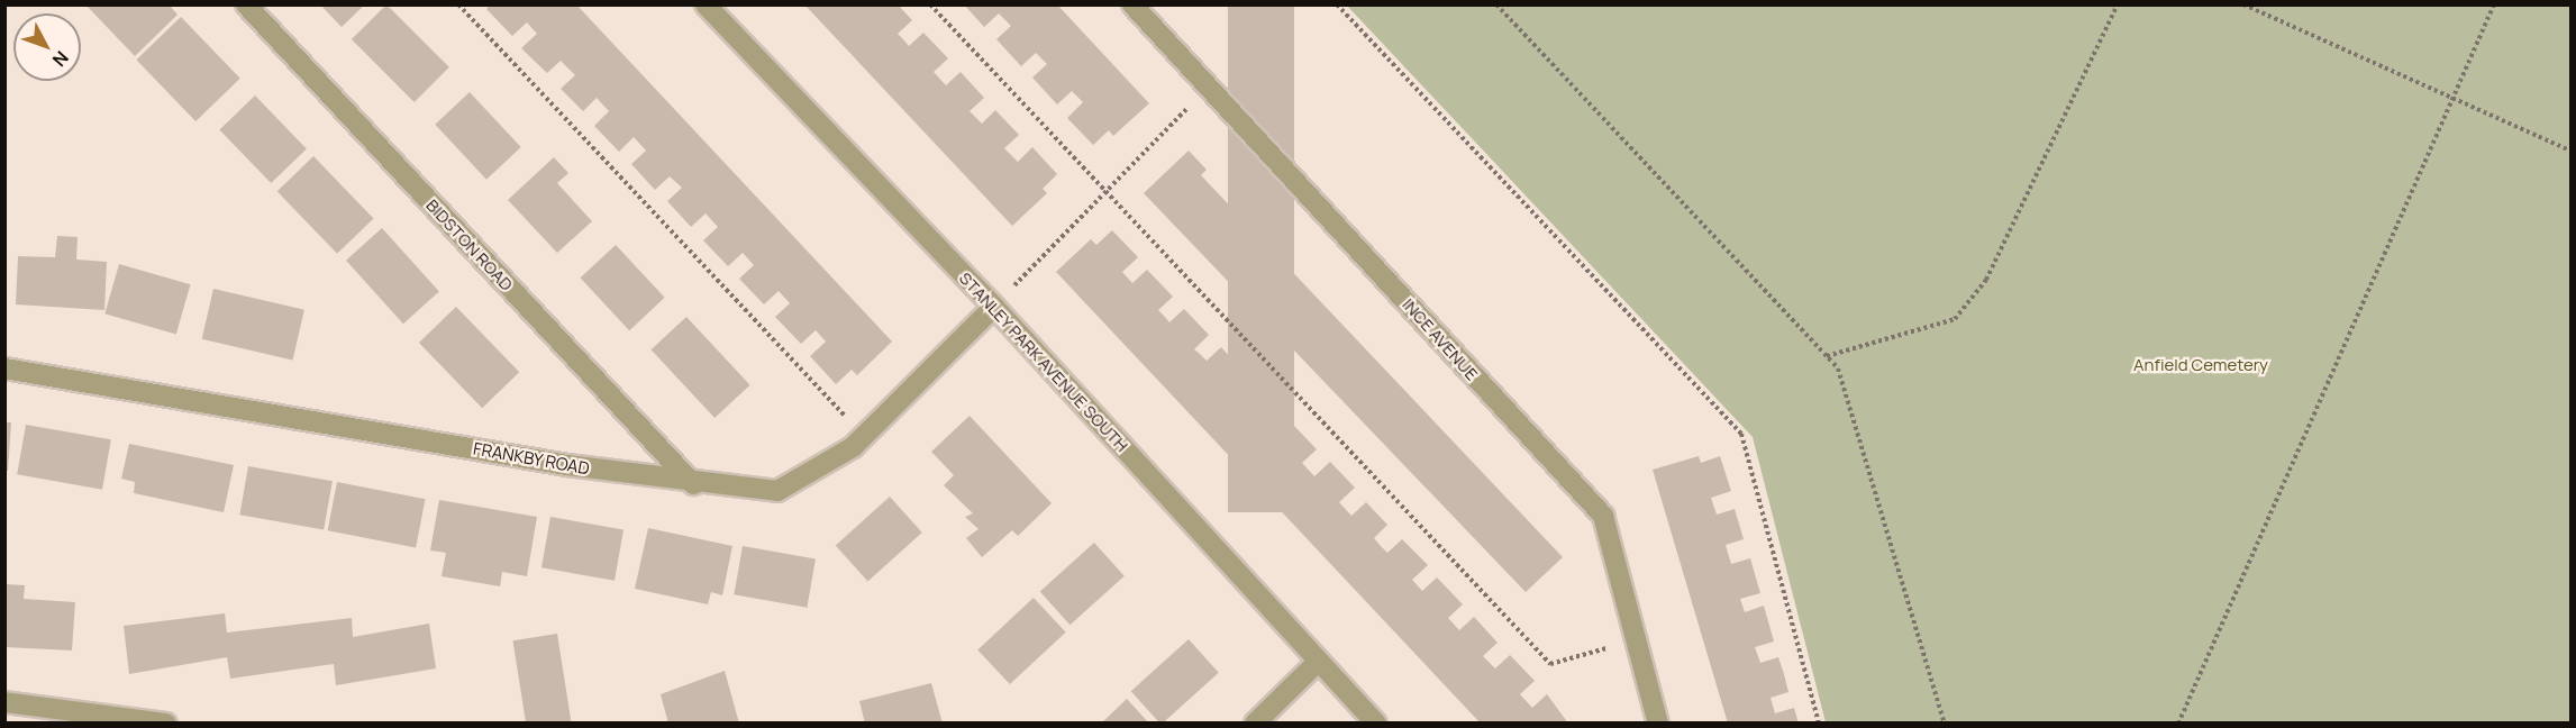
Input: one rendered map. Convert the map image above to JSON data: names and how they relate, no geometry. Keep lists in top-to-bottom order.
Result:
{
  "streets": {
    "street": [
      "BIDSTON ROAD",
      "INCE AVENUE",
      "STANLEY PARK AVENUE SOUTH",
      "FRANKBY ROAD"
    ]
  },
  "crossings": [
    ["BIDSTON ROAD", "FRANKBY ROAD"],
    ["STANLEY PARK AVENUE SOUTH", "FRANKBY ROAD"]
  ],
  "parks": ["Anfield Cemetery"],
  "north": "bottom right"
}
